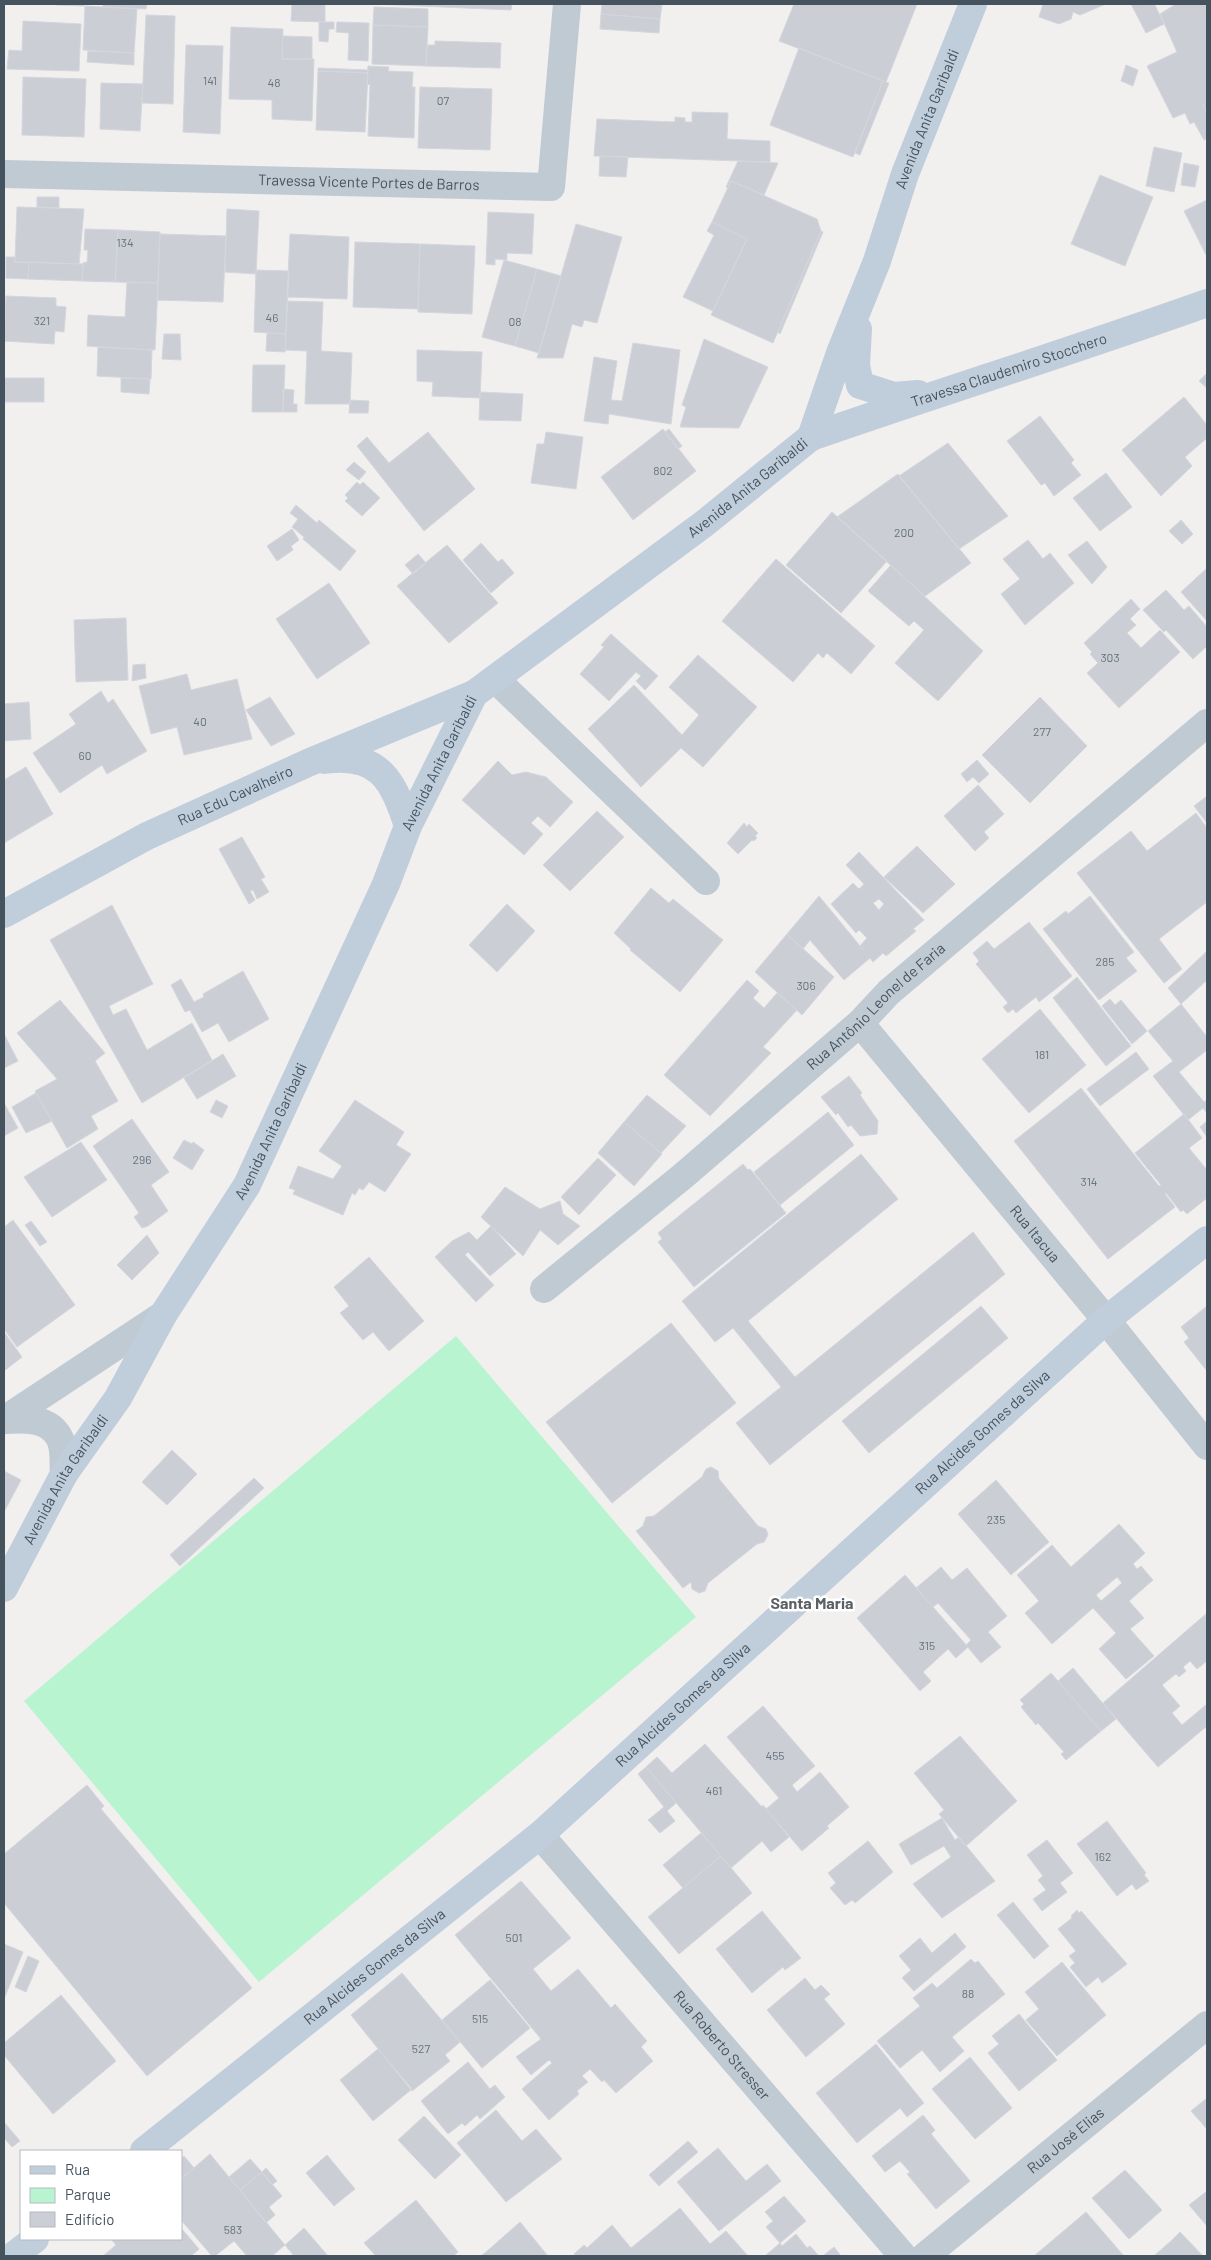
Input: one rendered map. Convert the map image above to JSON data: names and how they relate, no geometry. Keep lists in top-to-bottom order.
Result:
{
  "streets": {
    "street": [
      "Avenida Anita Garibaldi",
      "Travessa Vicente Portes de Barros",
      "Travessa Claudemiro Stocchero",
      "Rua Edu Cavalheiro",
      "Rua Antônio Leonel de Faria",
      "Rua Itacua",
      "Rua Alcides Gomes da Silva",
      "Rua Roberto Stresser",
      "Rua José Elias"
    ]
  },
  "crossings": [
    ["Avenida Anita Garibaldi", "Travessa Claudemiro Stocchero"],
    ["Avenida Anita Garibaldi", "Rua Edu Cavalheiro"],
    ["Rua Antônio Leonel de Faria", "Rua Itacua"],
    ["Rua Itacua", "Rua Alcides Gomes da Silva"],
    ["Rua Alcides Gomes da Silva", "Rua Roberto Stresser"]
  ],
  "districts": ["Santa Maria"],
  "house_numbers": [
    "141",
    "48",
    "07",
    "134",
    "46",
    "321",
    "08",
    "802",
    "200",
    "303",
    "40",
    "277",
    "60",
    "285",
    "306",
    "181",
    "296",
    "314",
    "235",
    "315",
    "455",
    "461",
    "162",
    "501",
    "88",
    "515",
    "527",
    "583"
  ],
  "legend": ["Rua", "Parque", "Edifício"]
}
